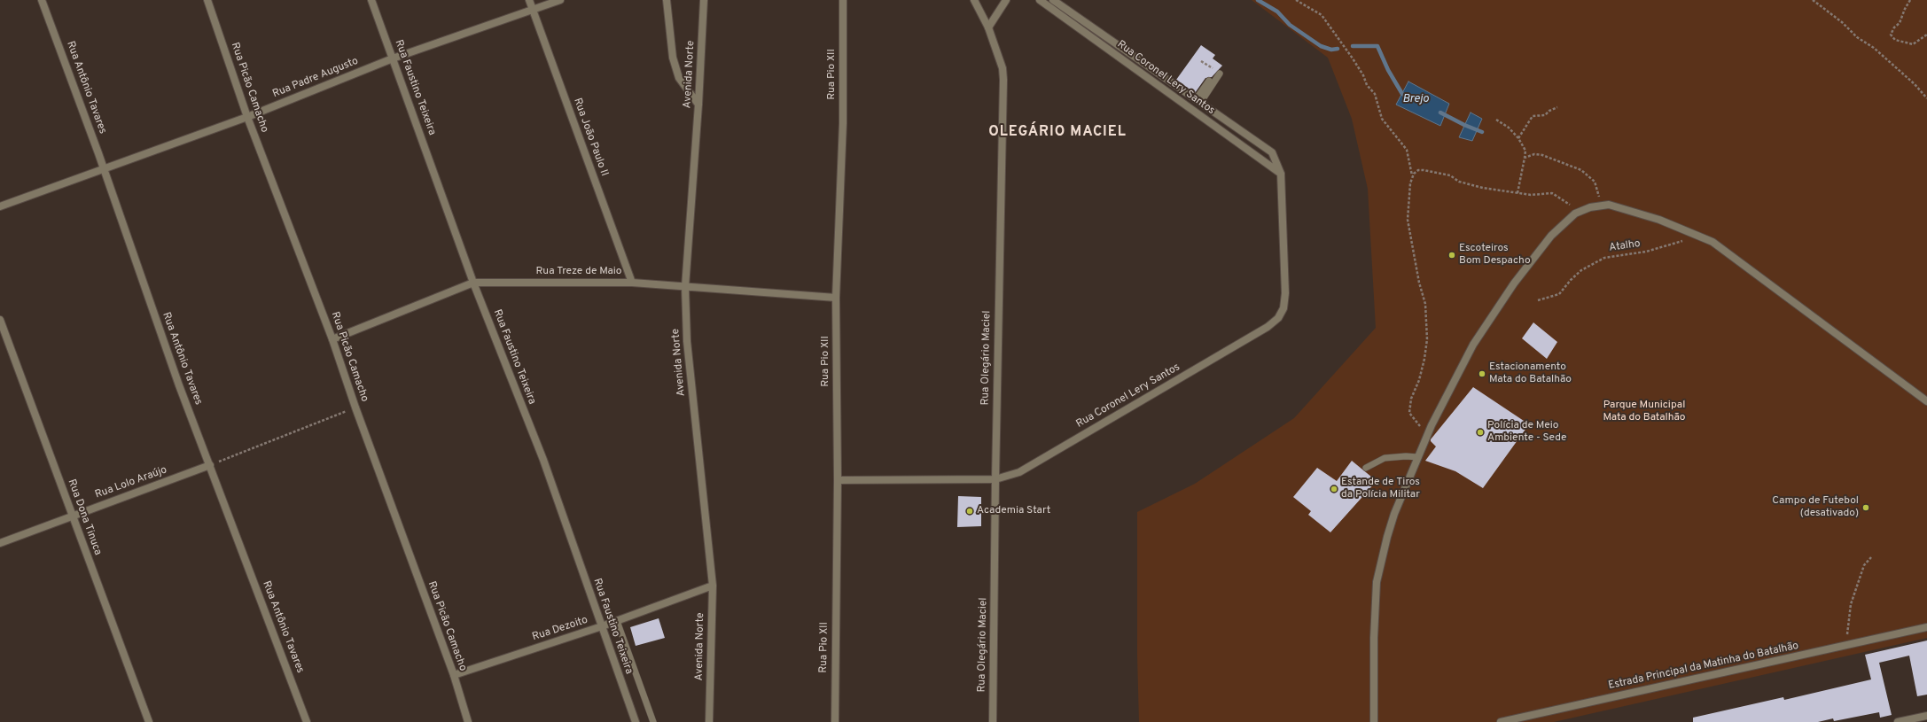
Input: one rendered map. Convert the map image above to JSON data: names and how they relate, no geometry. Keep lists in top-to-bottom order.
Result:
{
  "streets": {
    "street": [
      "Avenida Norte",
      "Rua Pio XII",
      "Rua Padre Augusto",
      "Rua Coronel Lery Santos",
      "Rua Antônio Tavares",
      "Rua Picão Camacho",
      "Rua Faustino Teixeira",
      "Rua João Paulo II",
      "Rua Treze de Maio",
      "Rua Olegário Maciel",
      "Rua Lolo Araújo",
      "Rua Dona Tinuca",
      "Rua Dezoito",
      "Estrada Principal da Matinha do Batalhão"
    ],
    "path": ["Atalho"]
  },
  "crossings": [
    ["Avenida Norte", "Rua Treze de Maio"],
    ["Avenida Norte", "Rua Dezoito"],
    ["Rua Pio XII", "Rua Coronel Lery Santos"],
    ["Rua Pio XII", "Rua Treze de Maio"],
    ["Rua Padre Augusto", "Rua Antônio Tavares"],
    ["Rua Padre Augusto", "Rua Picão Camacho"],
    ["Rua Padre Augusto", "Rua Faustino Teixeira"],
    ["Rua Padre Augusto", "Rua João Paulo II"],
    ["Rua Coronel Lery Santos", "Rua Olegário Maciel"],
    ["Rua Antônio Tavares", "Rua Lolo Araújo"],
    ["Rua Picão Camacho", "Rua Treze de Maio"],
    ["Rua Picão Camacho", "Rua Dezoito"],
    ["Rua Faustino Teixeira", "Rua Treze de Maio"],
    ["Rua Faustino Teixeira", "Rua Dezoito"],
    ["Rua João Paulo II", "Rua Treze de Maio"],
    ["Rua Lolo Araújo", "Rua Dona Tinuca"]
  ],
  "districts": ["OLEGÁRIO MACIEL"],
  "water": ["Brejo"],
  "parks": ["Parque Municipal Mata do Batalhão"],
  "places": [
    "Escoteiros Bom Despacho",
    "Estacionamento Mata do Batalhão",
    "Polícia de Meio Ambiente - Sede",
    "Estande de Tiros da Polícia Militar",
    "Campo de Futebol (desativado)",
    "Academia Start"
  ]
}
